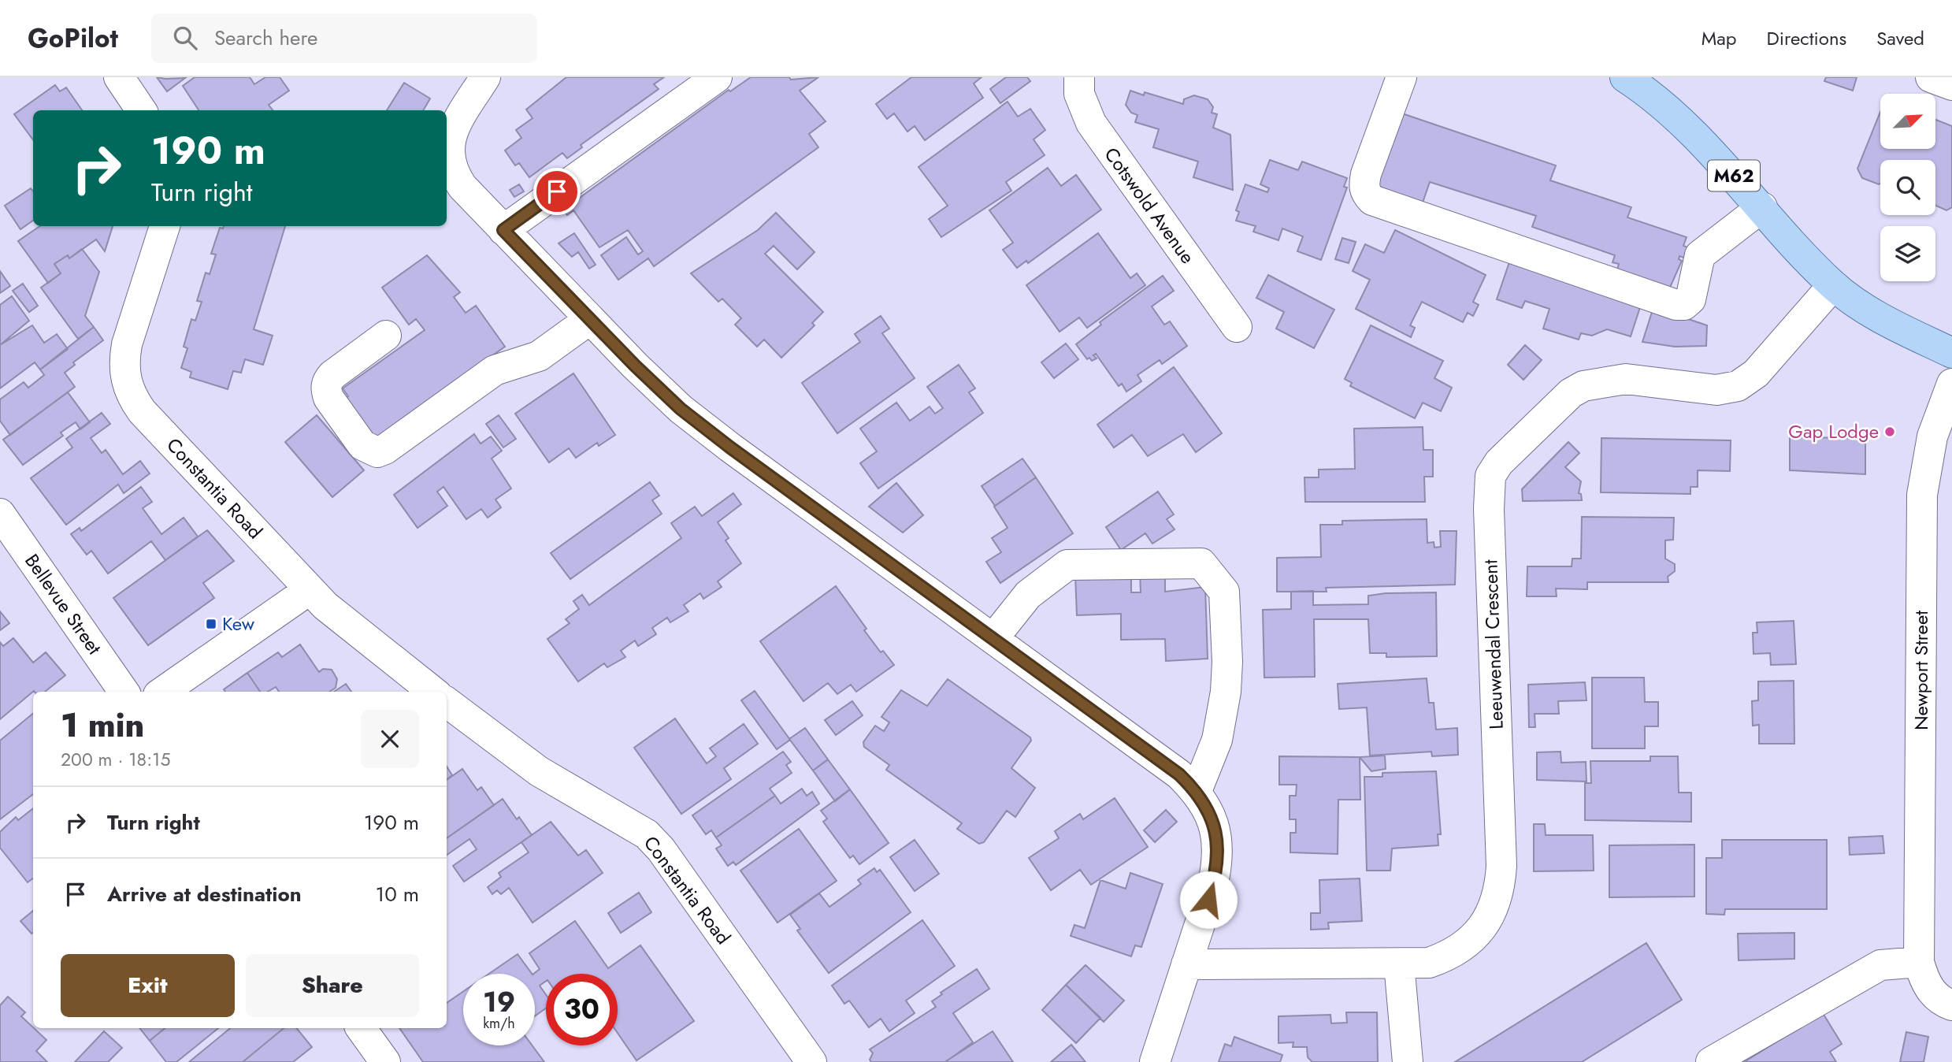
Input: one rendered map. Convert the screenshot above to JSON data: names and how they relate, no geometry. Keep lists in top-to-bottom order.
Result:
{
  "streets": {
    "main road": ["M62"],
    "street": [
      "Cotswold Avenue",
      "Constantia Road",
      "Bellevue Street",
      "Leeuwendal Crescent",
      "Newport Street"
    ]
  },
  "crossings": [
    ["M62", "Leeuwendal Crescent"]
  ],
  "places": {
    "other": ["Gap Lodge"],
    "transit": ["Kew"]
  },
  "north": "top right",
  "page": {
    "header": "GoPilot",
    "search": "Search here",
    "nav": ["Map", "Directions", "Saved"],
    "turn": ["190 m", "Turn right"],
    "heading": ["1 min", "200 m · 18:15"],
    "list": [
      {
        "name": "Turn right",
        "value": "190 m"
      },
      {
        "name": "Arrive at destination",
        "value": "10 m"
      }
    ],
    "buttons": ["Exit", "Share"],
    "speed": "19 km/h",
    "limit": "30"
  }
}
